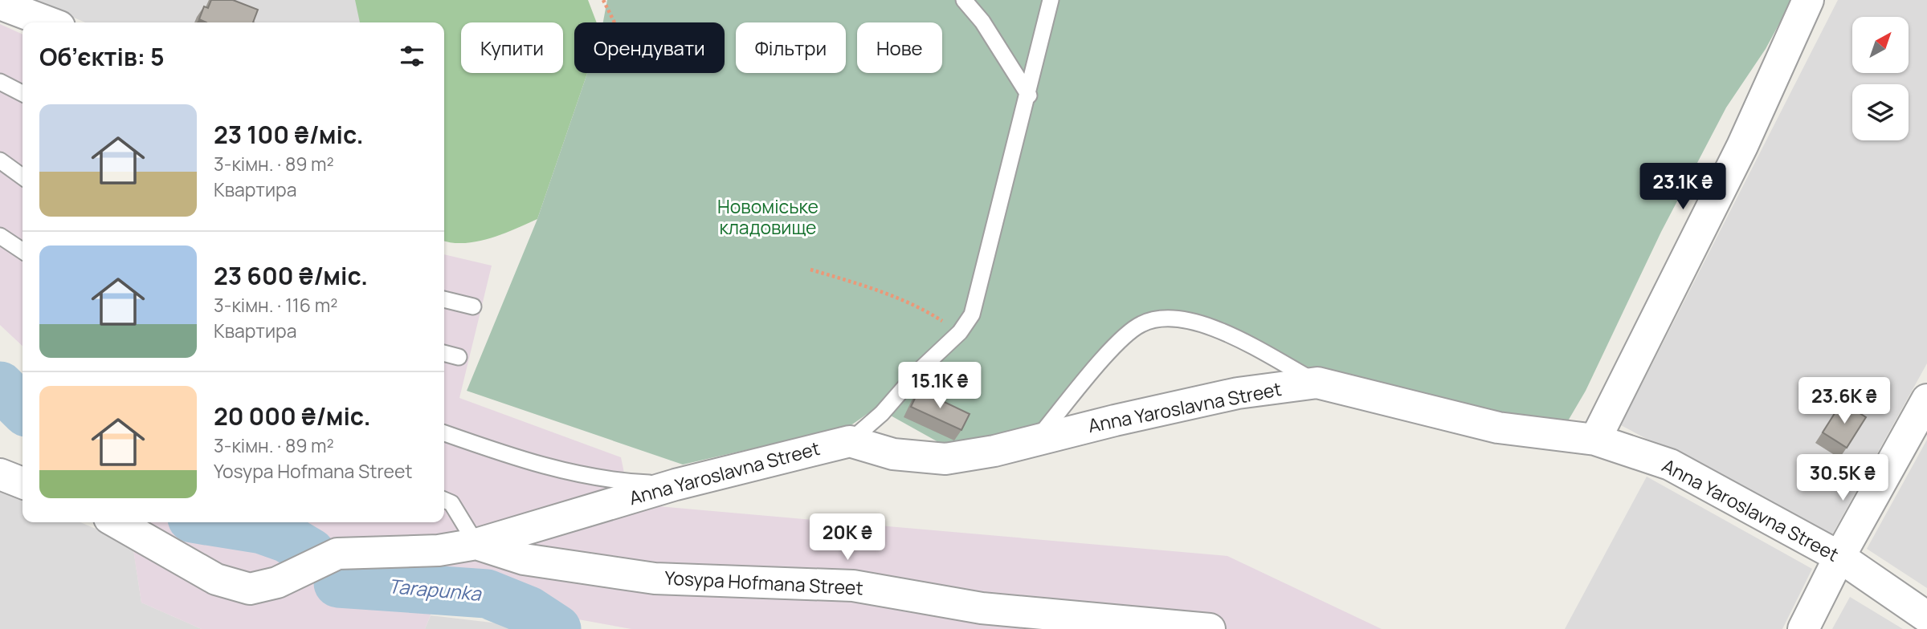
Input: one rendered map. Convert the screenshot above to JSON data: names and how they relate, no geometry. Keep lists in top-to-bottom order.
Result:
{
  "streets": {
    "street": ["Anna Yaroslavna Street", "Yosypa Hofmana Street"]
  },
  "crossings": [
    ["Anna Yaroslavna Street", "Yosypa Hofmana Street"]
  ],
  "water": ["Tarapunka"],
  "parks": ["Новоміське кладовище"],
  "north": "top right",
  "page": {
    "chip": [
      "Купити",
      "Орендувати",
      "Фільтри",
      "Нове"
    ],
    "heading": "Об’єктів: 5",
    "list": [
      {
        "name": "23 100 ₴/міс.",
        "note": "3-кімн. · 89 m² · Квартира"
      },
      {
        "name": "23 600 ₴/міс.",
        "note": "3-кімн. · 116 m² · Квартира"
      },
      {
        "name": "20 000 ₴/міс.",
        "note": "3-кімн. · 89 m² · Yosypa Hofmana Street"
      }
    ],
    "price": [
      "23.1K ₴",
      "15.1K ₴",
      "23.6K ₴",
      "30.5K ₴",
      "20K ₴"
    ]
  }
}
